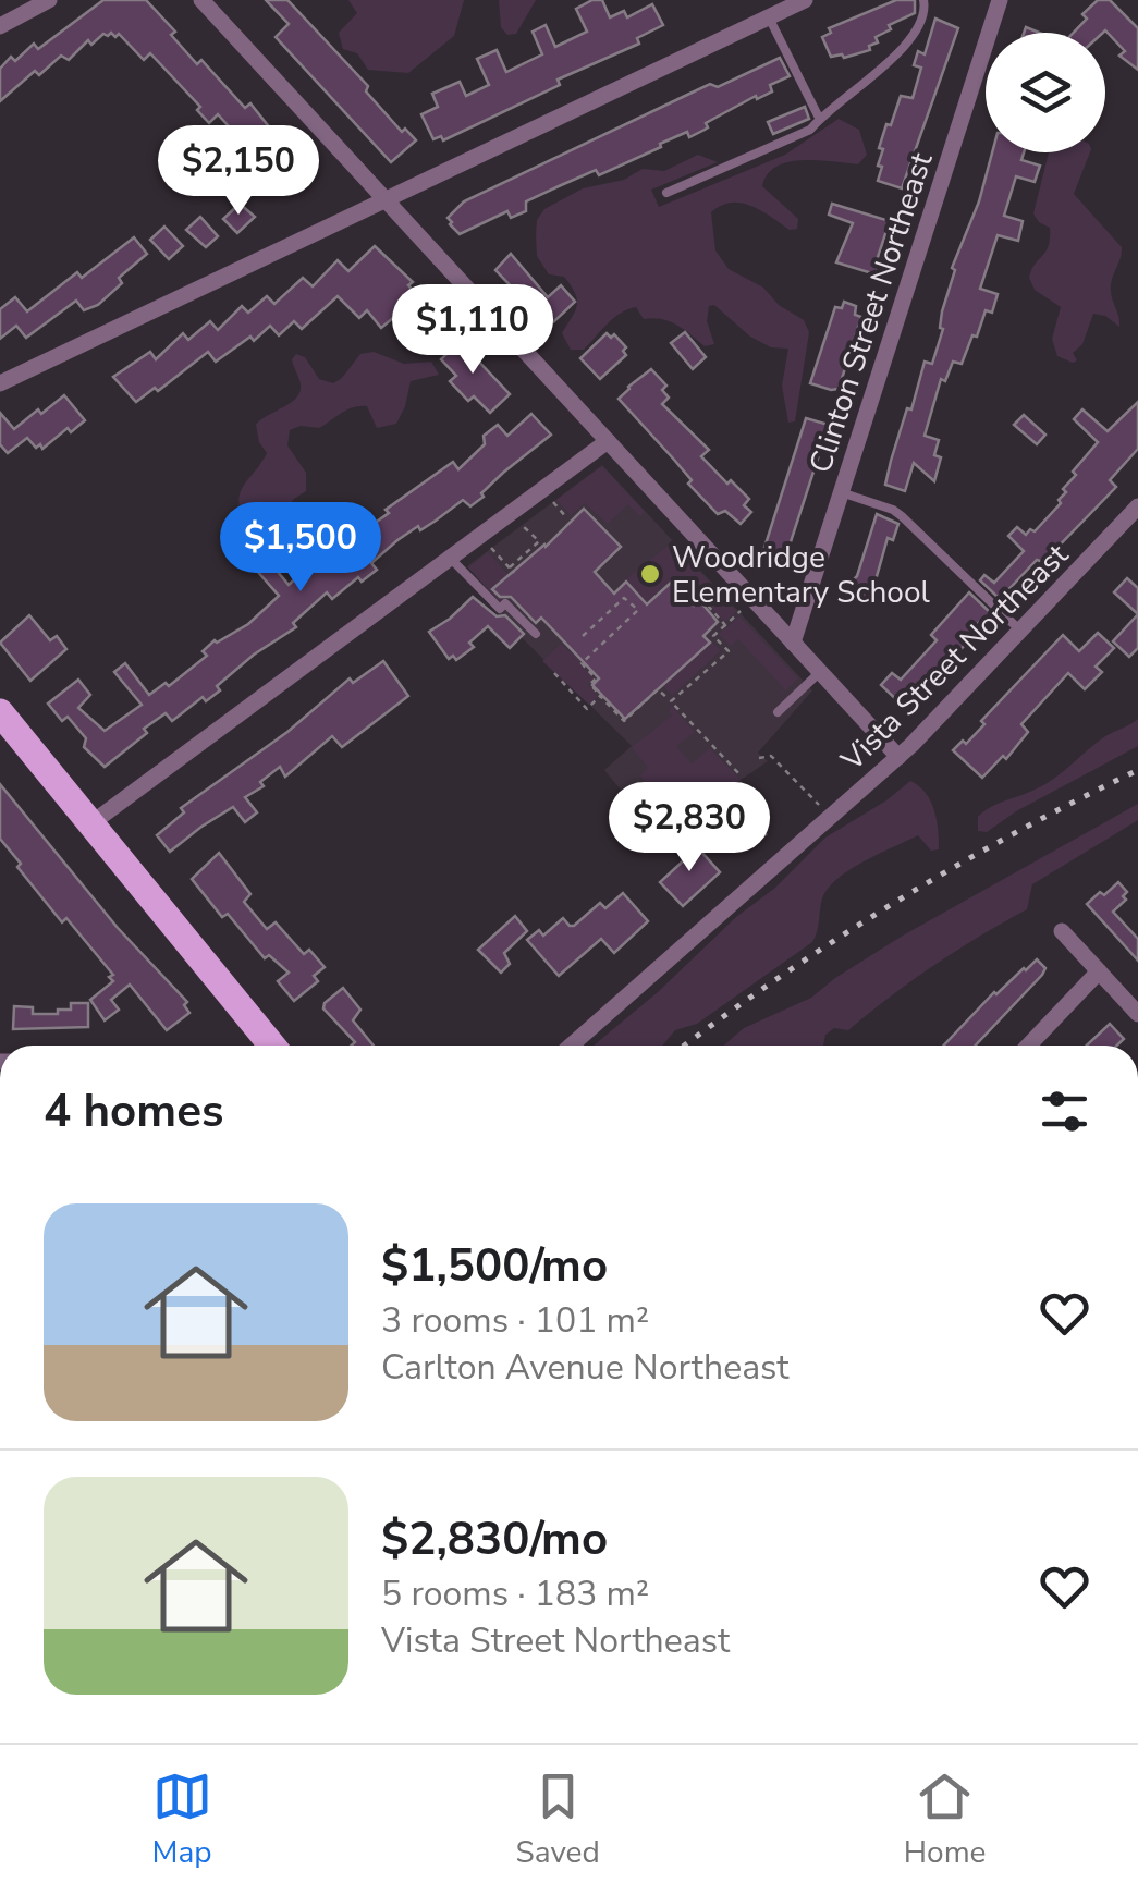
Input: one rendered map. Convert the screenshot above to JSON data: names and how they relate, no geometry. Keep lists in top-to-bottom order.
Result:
{
  "streets": {
    "street": ["Clinton Street Northeast", "Vista Street Northeast"]
  },
  "places": ["Woodridge Elementary School"],
  "page": {
    "price": [
      "$2,150",
      "$1,110",
      "$1,500",
      "$2,830"
    ],
    "heading": "4 homes",
    "list": [
      {
        "name": "$1,500/mo",
        "note": "3 rooms · 101 m² · Carlton Avenue Northeast"
      },
      {
        "name": "$2,830/mo",
        "note": "5 rooms · 183 m² · Vista Street Northeast"
      }
    ],
    "tabs": ["Map", "Saved", "Home"]
  }
}
